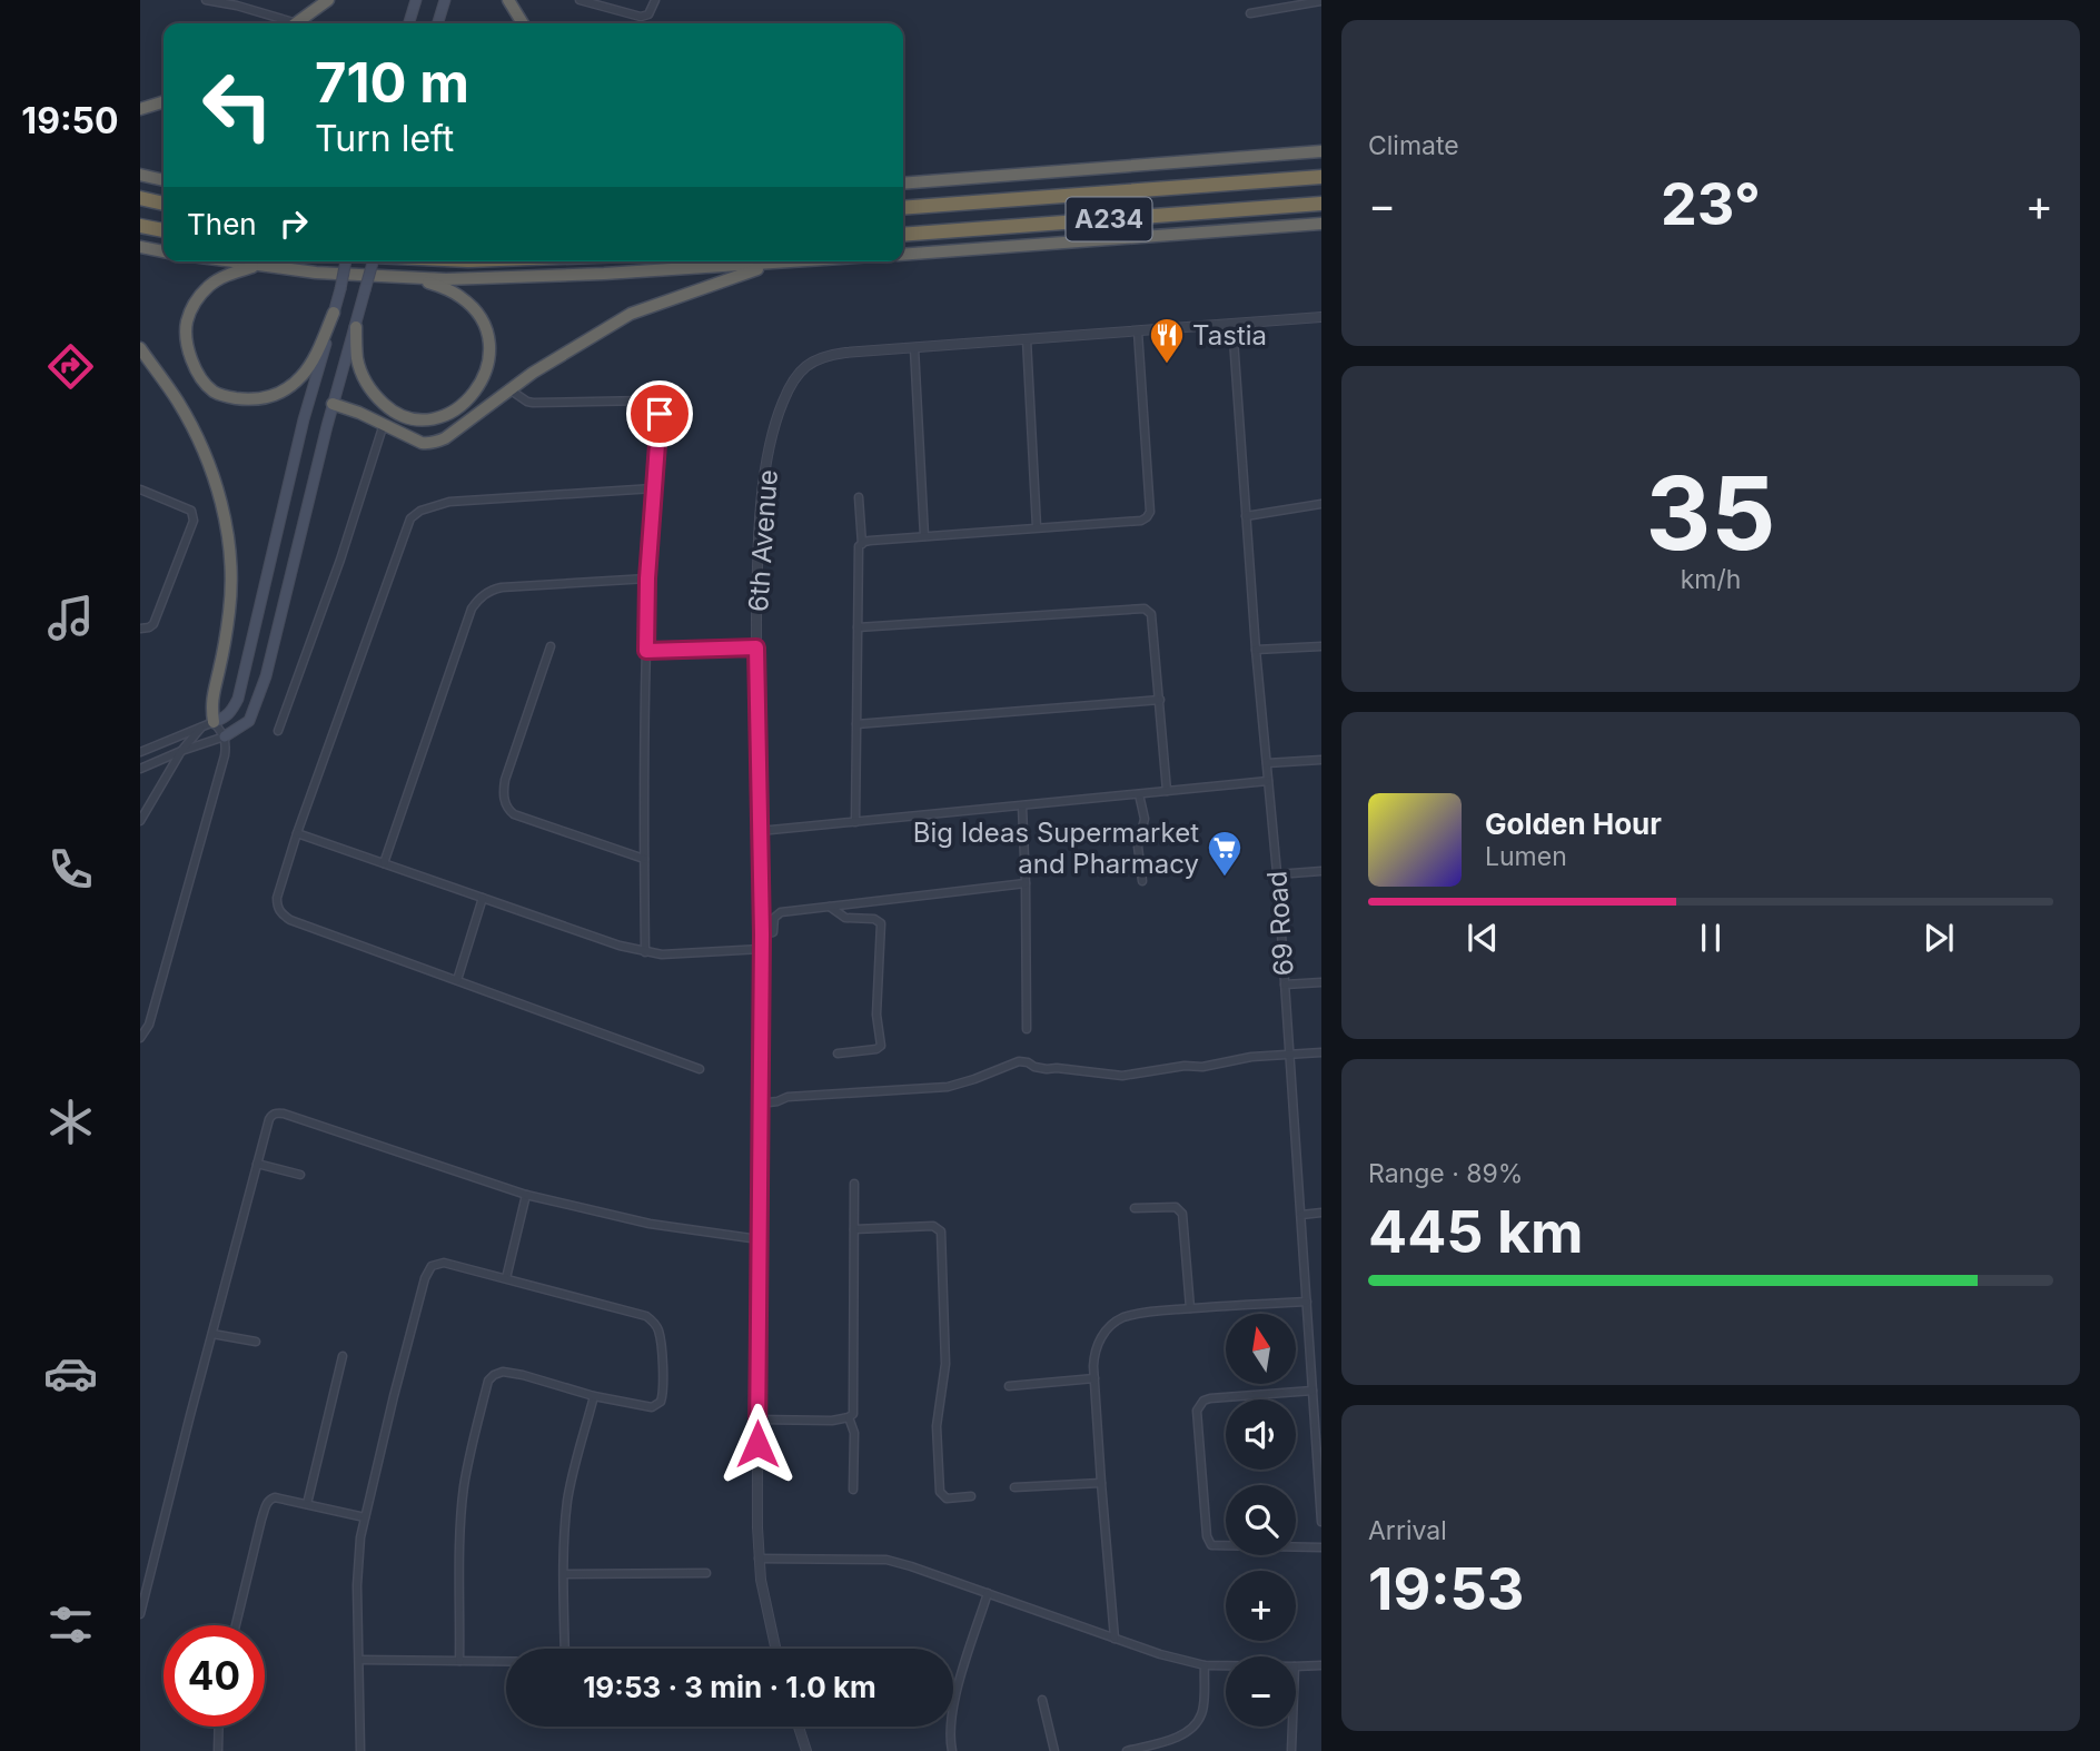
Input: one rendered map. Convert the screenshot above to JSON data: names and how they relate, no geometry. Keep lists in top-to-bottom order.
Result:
{
  "streets": {
    "highway": ["A234"],
    "street": ["6th Avenue", "69 Road"]
  },
  "crossings": [
    ["6th Avenue", "69 Road"]
  ],
  "places": {
    "restaurant": ["Tastia"],
    "supermarket": ["Big Ideas Supermarket and Pharmacy"]
  },
  "north": "top",
  "page": {
    "tabs": "19:50",
    "tile": [
      "Climate",
      ["35", "km/h"],
      ["Range · 89%", "445 km"],
      ["Arrival", "19:53"]
    ],
    "turn": ["710 m", "Turn left"],
    "heat": ["−", "23°", "+"],
    "then": "Then",
    "song": ["Golden Hour", "Lumen"],
    "map_buttons": ["+", "−"],
    "limit": "40",
    "trip": "19:53 · 3 min · 1.0 km"
  }
}
